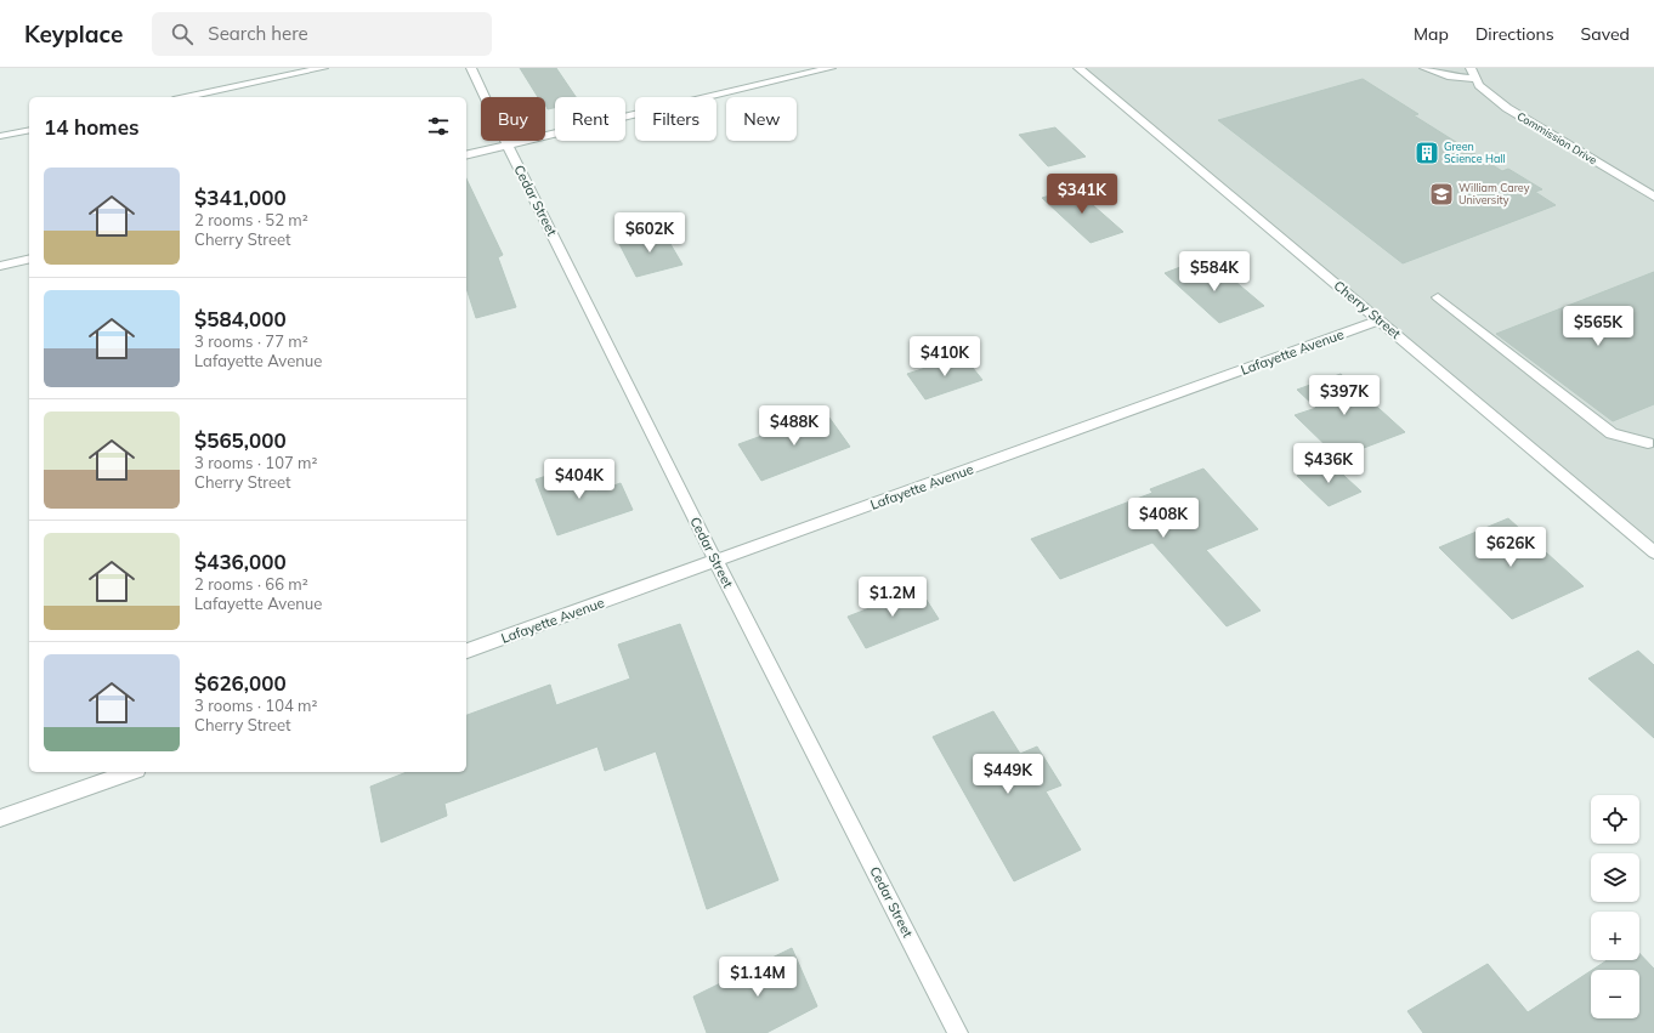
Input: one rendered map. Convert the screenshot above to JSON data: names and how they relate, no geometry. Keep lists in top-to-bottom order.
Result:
{
  "streets": {
    "street": [
      "Commission Drive",
      "Cedar Street",
      "Cherry Street",
      "Lafayette Avenue"
    ]
  },
  "crossings": [
    ["Cedar Street", "Lafayette Avenue"],
    ["Cherry Street", "Lafayette Avenue"]
  ],
  "places": {
    "building": ["Green Science Hall"],
    "school or university": ["William Carey University"]
  },
  "page": {
    "header": "Keyplace",
    "search": "Search here",
    "nav": ["Map", "Directions", "Saved"],
    "chip": [
      "Buy",
      "Rent",
      "Filters",
      "New"
    ],
    "heading": "14 homes",
    "list": [
      {
        "name": "$341,000",
        "note": "2 rooms · 52 m² · Cherry Street"
      },
      {
        "name": "$584,000",
        "note": "3 rooms · 77 m² · Lafayette Avenue"
      },
      {
        "name": "$565,000",
        "note": "3 rooms · 107 m² · Cherry Street"
      },
      {
        "name": "$436,000",
        "note": "2 rooms · 66 m² · Lafayette Avenue"
      },
      {
        "name": "$626,000",
        "note": "3 rooms · 104 m² · Cherry Street"
      }
    ],
    "price": [
      "$341K",
      "$602K",
      "$584K",
      "$565K",
      "$410K",
      "$397K",
      "$488K",
      "$436K",
      "$404K",
      "$408K",
      "$626K",
      "$1.2M",
      "$449K",
      "$1.14M"
    ],
    "map_buttons": ["+", "−"]
  }
}
